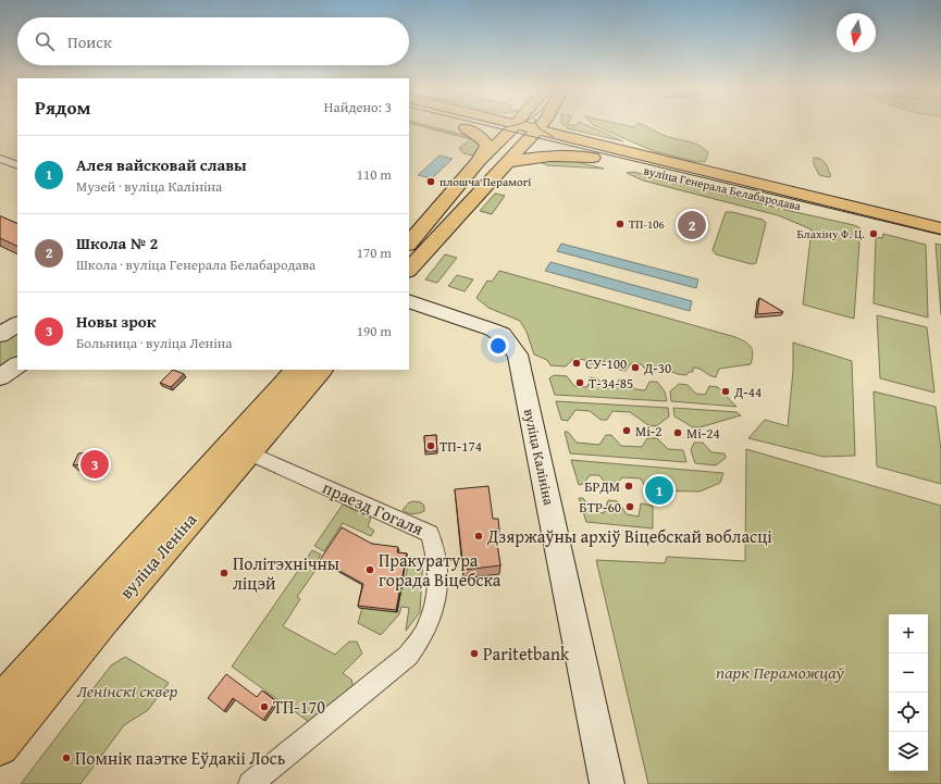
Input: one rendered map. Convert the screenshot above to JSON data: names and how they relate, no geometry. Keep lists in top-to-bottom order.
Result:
{
  "streets": {
    "main road": ["вуліца Генерала Белабародава", "вуліца Леніна"],
    "street": ["вуліца Калініна", "праезд Гогаля"]
  },
  "crossings": [
    ["праезд Гогаля", "вуліца Леніна"]
  ],
  "parks": ["парк Пераможцаў", "Ленінскі сквер"],
  "places": [
    "плошча Перамогі",
    "ТП-106",
    "Блахіну Ф. Ц.",
    "СУ-100",
    "Д-30",
    "Т-34-85",
    "Д-44",
    "Мі-2",
    "Мі-24",
    "ТП-174",
    "БРДМ",
    "БТР-60",
    "Дзяржаўны архіў Віцебскай вобласці",
    "Пракуратура горада Віцебска",
    "Політэхнічны ліцэй",
    "Paritetbank",
    "ТП-170",
    "Помнік паэтке Еўдакіі Лось"
  ],
  "north": "bottom",
  "page": {
    "search": "Поиск",
    "heading": ["Рядом", "Найдено: 3"],
    "list": [
      {
        "mark": "1",
        "name": "Алея вайсковай славы",
        "note": "Музей · вуліца Калініна",
        "value": "110 m"
      },
      {
        "mark": "2",
        "name": "Школа № 2",
        "note": "Школа · вуліца Генерала Белабародава",
        "value": "170 m"
      },
      {
        "mark": "3",
        "name": "Новы зрок",
        "note": "Больница · вуліца Леніна",
        "value": "190 m"
      }
    ],
    "pins": ["2", "3", "1"],
    "map_buttons": ["+", "−"]
  }
}
